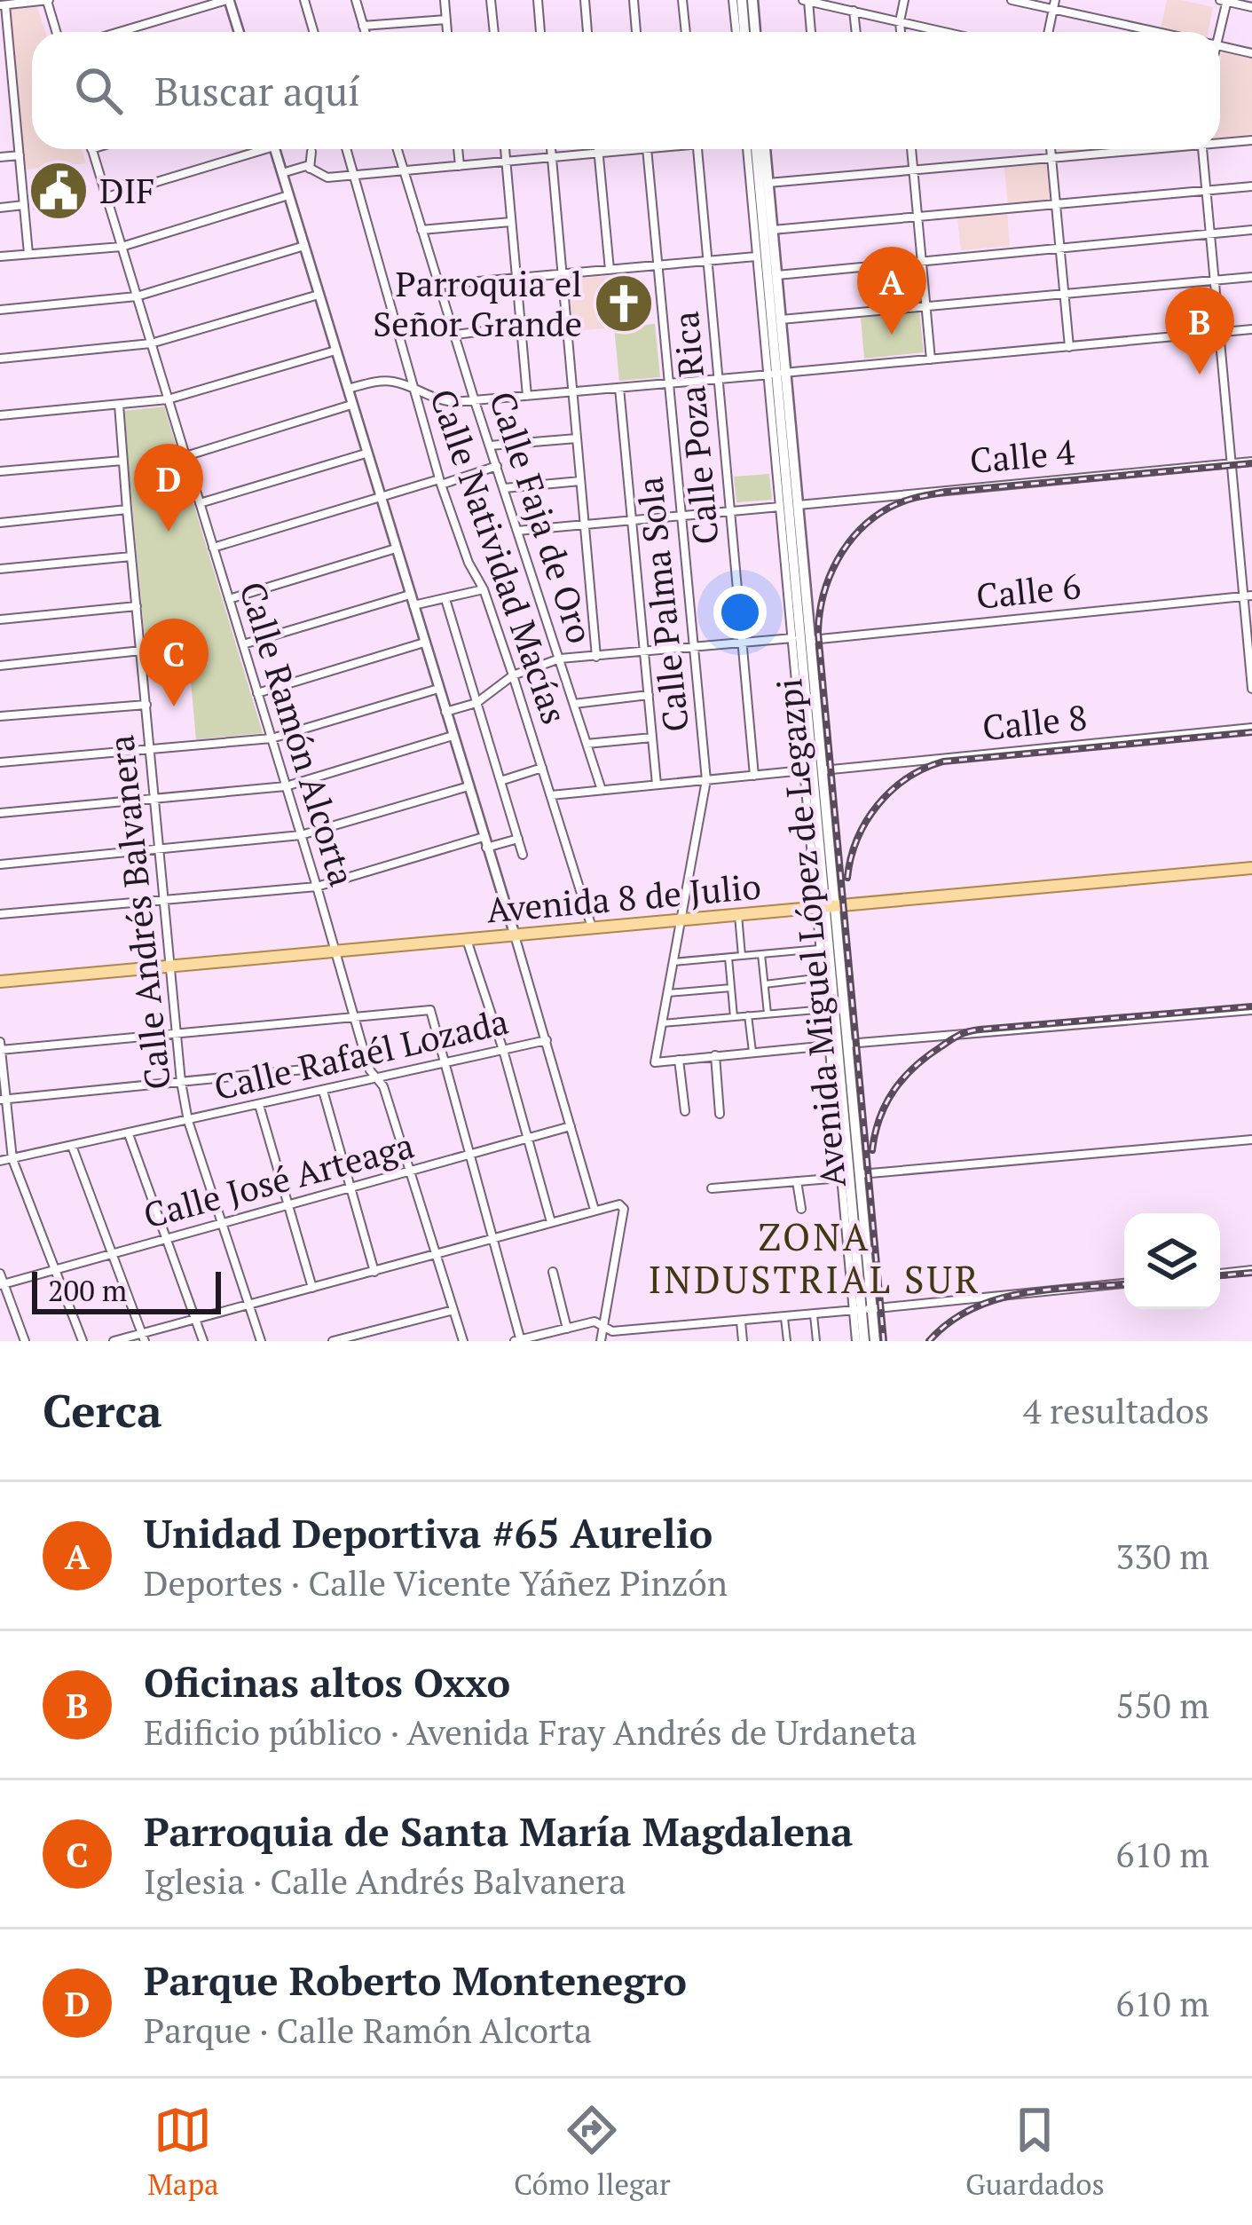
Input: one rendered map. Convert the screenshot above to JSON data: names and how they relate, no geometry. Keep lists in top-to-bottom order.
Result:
{
  "streets": {
    "main road": ["Avenida 8 de Julio", "Avenida Miguel López de Legazpi"],
    "street": [
      "Calle Poza Rica",
      "Calle 4",
      "Calle Faja de Oro",
      "Calle Natividad Macías",
      "Calle 6",
      "Calle Palma Sola",
      "Calle 8",
      "Calle Ramón Alcorta",
      "Calle Andrés Balvanera",
      "Calle Rafaél Lozada",
      "Calle José Arteaga"
    ]
  },
  "crossings": [
    ["Calle Poza Rica", "Calle 6"],
    ["Calle 4", "Avenida Miguel López de Legazpi"],
    ["Calle Faja de Oro", "Calle 6"],
    ["Calle Natividad Macías", "Calle 6"],
    ["Calle Natividad Macías", "Avenida 8 de Julio"],
    ["Calle 6", "Calle Palma Sola"],
    ["Calle 6", "Avenida Miguel López de Legazpi"],
    ["Calle Palma Sola", "Avenida 8 de Julio"],
    ["Calle 8", "Avenida Miguel López de Legazpi"],
    ["Calle Ramón Alcorta", "Avenida 8 de Julio"],
    ["Calle Ramón Alcorta", "Calle Rafaél Lozada"],
    ["Calle Ramón Alcorta", "Calle José Arteaga"],
    ["Avenida 8 de Julio", "Calle Andrés Balvanera"],
    ["Avenida 8 de Julio", "Avenida Miguel López de Legazpi"],
    ["Calle Andrés Balvanera", "Calle Rafaél Lozada"],
    ["Calle Andrés Balvanera", "Calle José Arteaga"]
  ],
  "districts": ["ZONA INDUSTRIAL SUR"],
  "places": {
    "public building": ["DIF"],
    "church": ["Parroquia el Señor Grande"]
  },
  "scale_bar": "200 m",
  "page": {
    "search": "Buscar aquí",
    "pins": [
      "A",
      "B",
      "D",
      "C"
    ],
    "scale": "200 m",
    "heading": ["Cerca", "4 resultados"],
    "list": [
      {
        "mark": "A",
        "name": "Unidad Deportiva #65 Aurelio",
        "note": "Deportes · Calle Vicente Yáñez Pinzón",
        "value": "330 m"
      },
      {
        "mark": "B",
        "name": "Oficinas altos Oxxo",
        "note": "Edificio público · Avenida Fray Andrés de Urdaneta",
        "value": "550 m"
      },
      {
        "mark": "C",
        "name": "Parroquia de Santa María Magdalena",
        "note": "Iglesia · Calle Andrés Balvanera",
        "value": "610 m"
      },
      {
        "mark": "D",
        "name": "Parque Roberto Montenegro",
        "note": "Parque · Calle Ramón Alcorta",
        "value": "610 m"
      }
    ],
    "nav": ["Mapa", "Cómo llegar", "Guardados"]
  }
}
